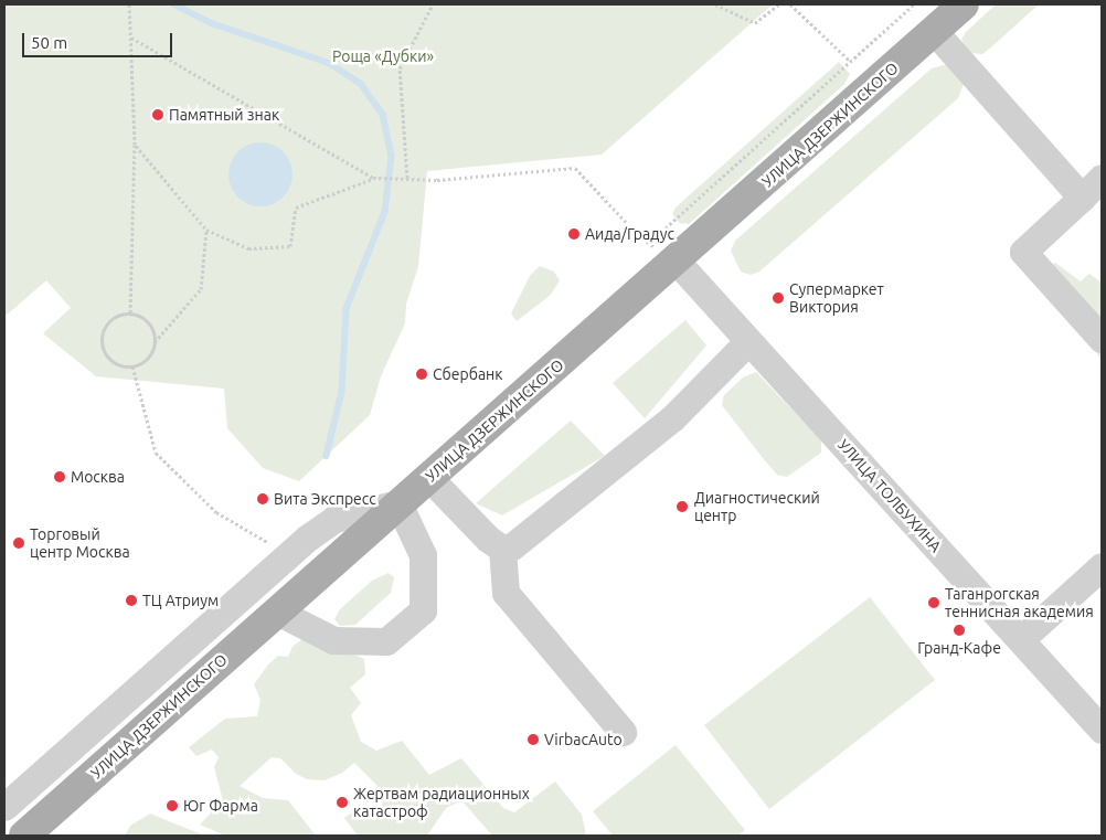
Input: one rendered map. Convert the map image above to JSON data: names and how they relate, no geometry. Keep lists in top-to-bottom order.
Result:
{
  "streets": {
    "main road": ["УЛИЦА ДЗЕРЖИНСКОГО"],
    "street": ["УЛИЦА ТОЛБУХИНА"]
  },
  "crossings": [
    ["УЛИЦА ДЗЕРЖИНСКОГО", "УЛИЦА ТОЛБУХИНА"]
  ],
  "parks": ["Роща «Дубки»"],
  "places": [
    "Памятный знак",
    "Аида/Градус",
    "Супермаркет Виктория",
    "Сбербанк",
    "Москва",
    "Вита Экспресс",
    "Диагностический центр",
    "Торговый центр Москва",
    "ТЦ Атриум",
    "Таганрогская теннисная академия",
    "Гранд-Кафе",
    "VirbacAuto",
    "Жертвам радиационных катастроф",
    "Юг Фарма"
  ],
  "scale_bar": "50 m"
}
